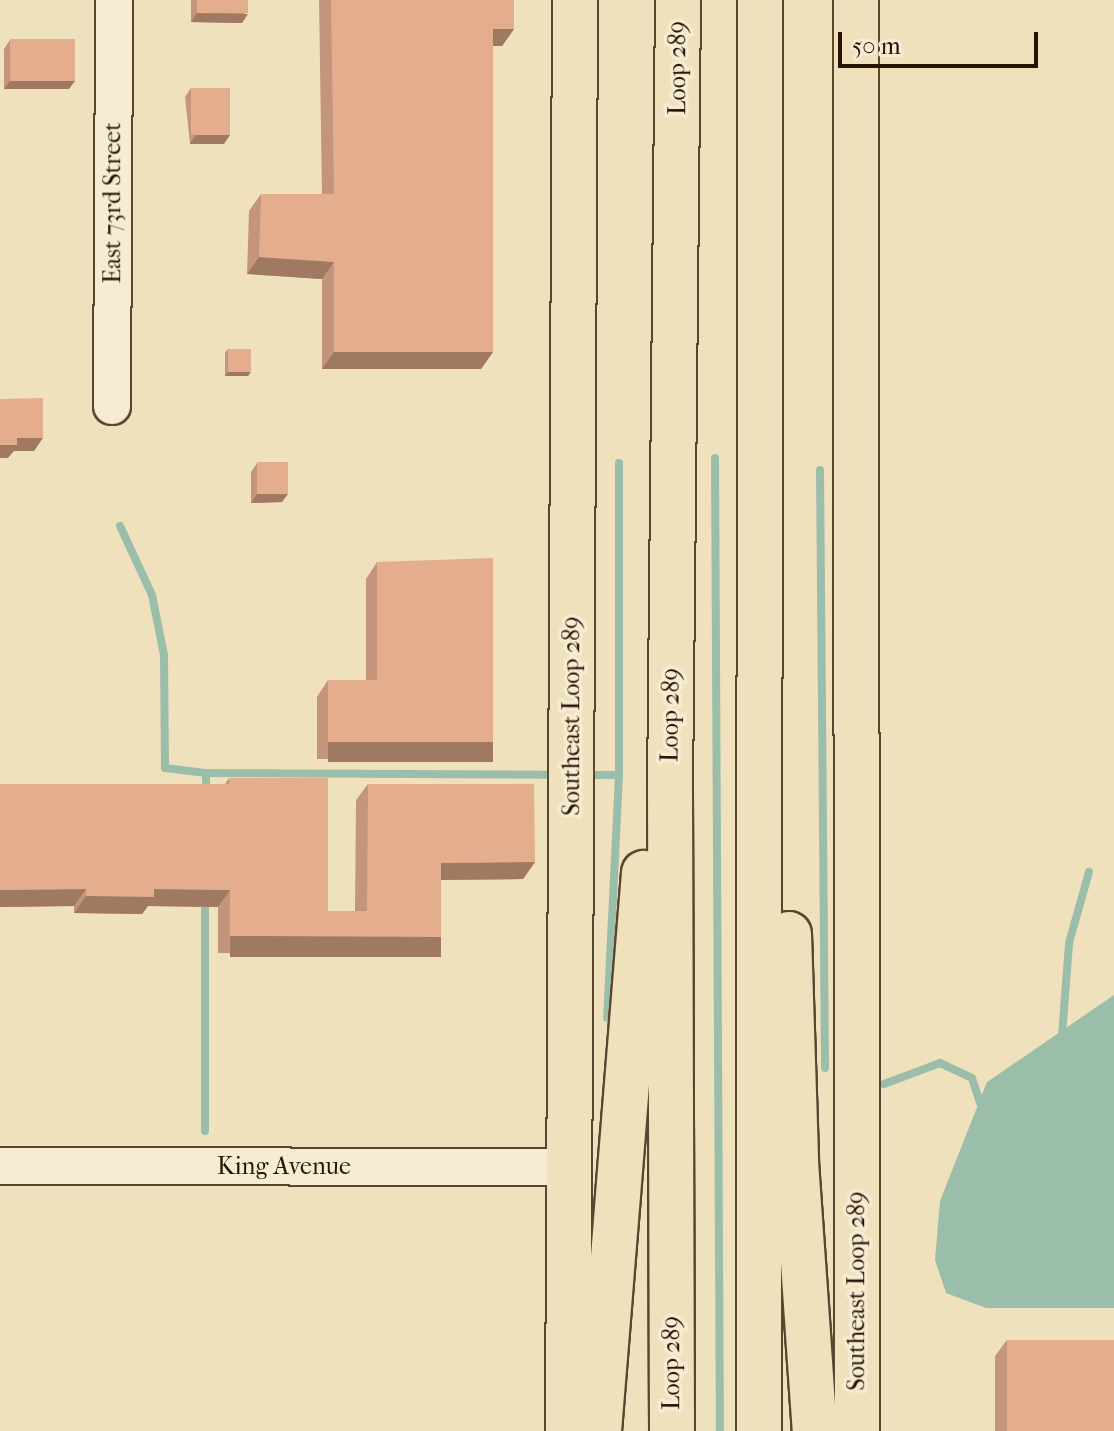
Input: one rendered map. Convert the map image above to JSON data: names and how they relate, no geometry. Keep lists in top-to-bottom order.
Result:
{
  "streets": {
    "main road": ["Loop 289", "Southeast Loop 289"],
    "street": ["East 73rd Street", "King Avenue"]
  },
  "crossings": [
    ["Southeast Loop 289", "King Avenue"]
  ],
  "scale_bar": "50 m"
}
